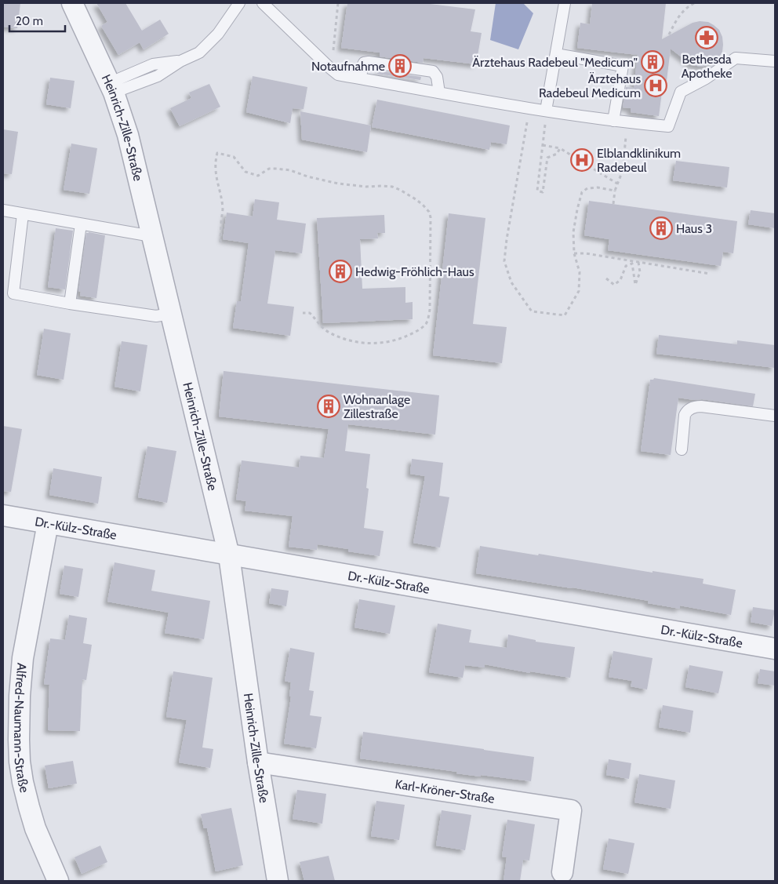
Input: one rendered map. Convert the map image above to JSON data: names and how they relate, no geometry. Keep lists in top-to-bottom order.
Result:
{
  "streets": {
    "street": [
      "Heinrich-Zille-Straße",
      "Dr.-Külz-Straße",
      "Alfred-Naumann-Straße",
      "Karl-Kröner-Straße"
    ]
  },
  "crossings": [
    ["Heinrich-Zille-Straße", "Dr.-Külz-Straße"],
    ["Heinrich-Zille-Straße", "Karl-Kröner-Straße"],
    ["Dr.-Külz-Straße", "Alfred-Naumann-Straße"]
  ],
  "places": {
    "pharmacy": ["Bethesda Apotheke"],
    "building": [
      "Ärztehaus Radebeul \"Medicum\"",
      "Notaufnahme",
      "Haus 3",
      "Hedwig-Fröhlich-Haus",
      "Wohnanlage Zillestraße"
    ],
    "hospital": ["Ärztehaus Radebeul Medicum", "Elblandklinikum Radebeul"]
  },
  "scale_bar": "20 m"
}
